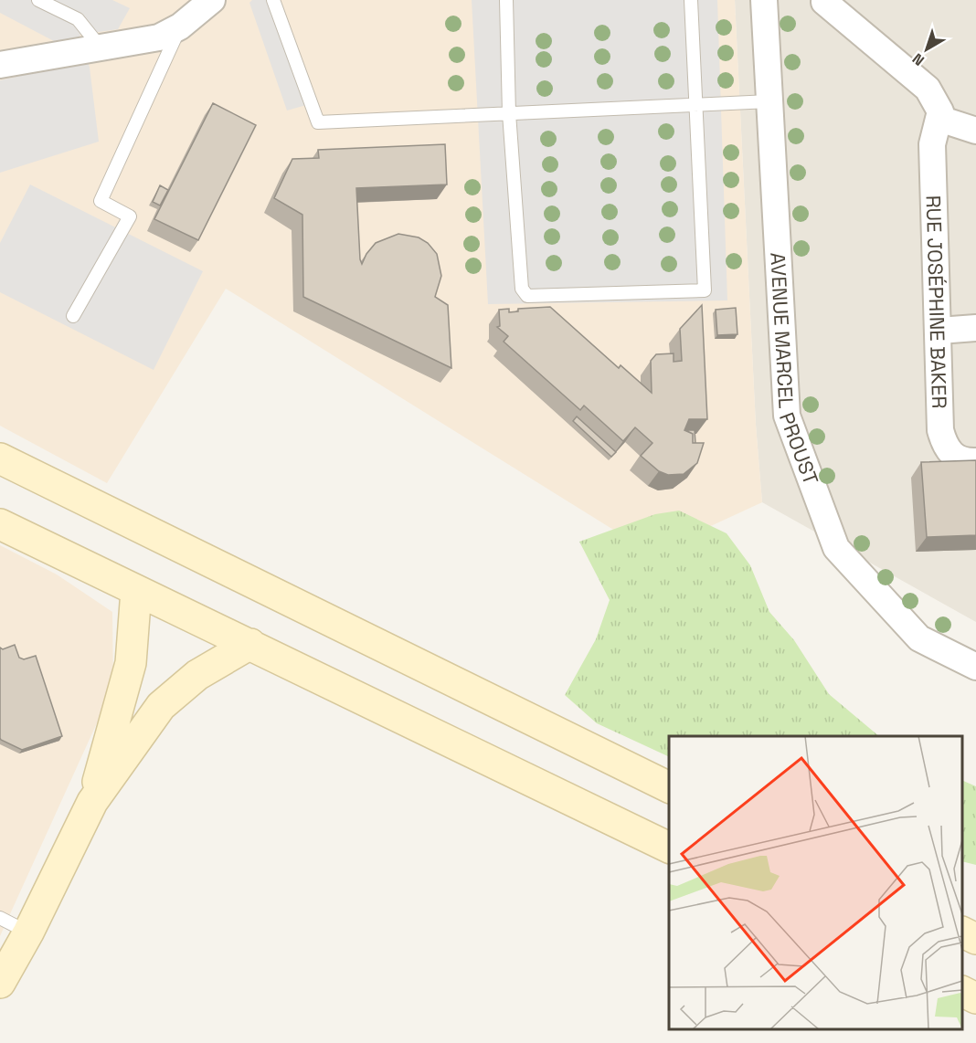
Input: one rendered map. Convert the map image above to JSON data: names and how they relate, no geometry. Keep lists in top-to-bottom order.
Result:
{
  "streets": {
    "street": ["RUE JOSÉPHINE BAKER", "AVENUE MARCEL PROUST"]
  },
  "north": "bottom left"
}
